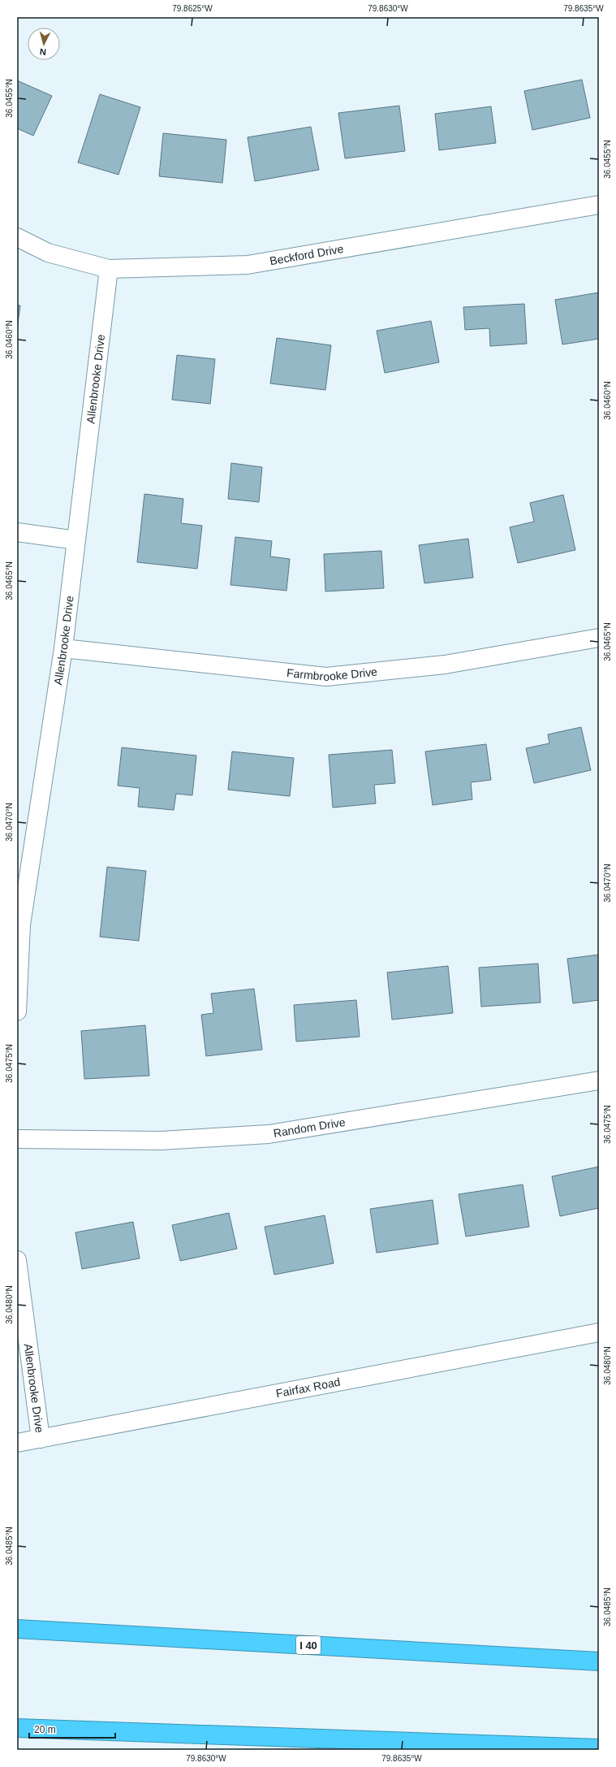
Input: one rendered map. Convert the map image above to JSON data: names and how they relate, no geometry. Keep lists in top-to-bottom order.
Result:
{
  "streets": {
    "highway": ["I 40"],
    "street": [
      "Beckford Drive",
      "Allenbrooke Drive",
      "Farmbrooke Drive",
      "Random Drive",
      "Fairfax Road"
    ]
  },
  "crossings": [
    ["Beckford Drive", "Allenbrooke Drive"],
    ["Allenbrooke Drive", "Farmbrooke Drive"],
    ["Allenbrooke Drive", "Fairfax Road"]
  ],
  "scale_bar": "20 m",
  "north": "bottom",
  "coordinates": [
    "79.8625°W",
    "79.8630°W",
    "79.8635°W",
    "36.0455°N",
    "36.0460°N",
    "36.0465°N",
    "36.0470°N",
    "36.0475°N",
    "36.0480°N",
    "36.0485°N"
  ]
}
